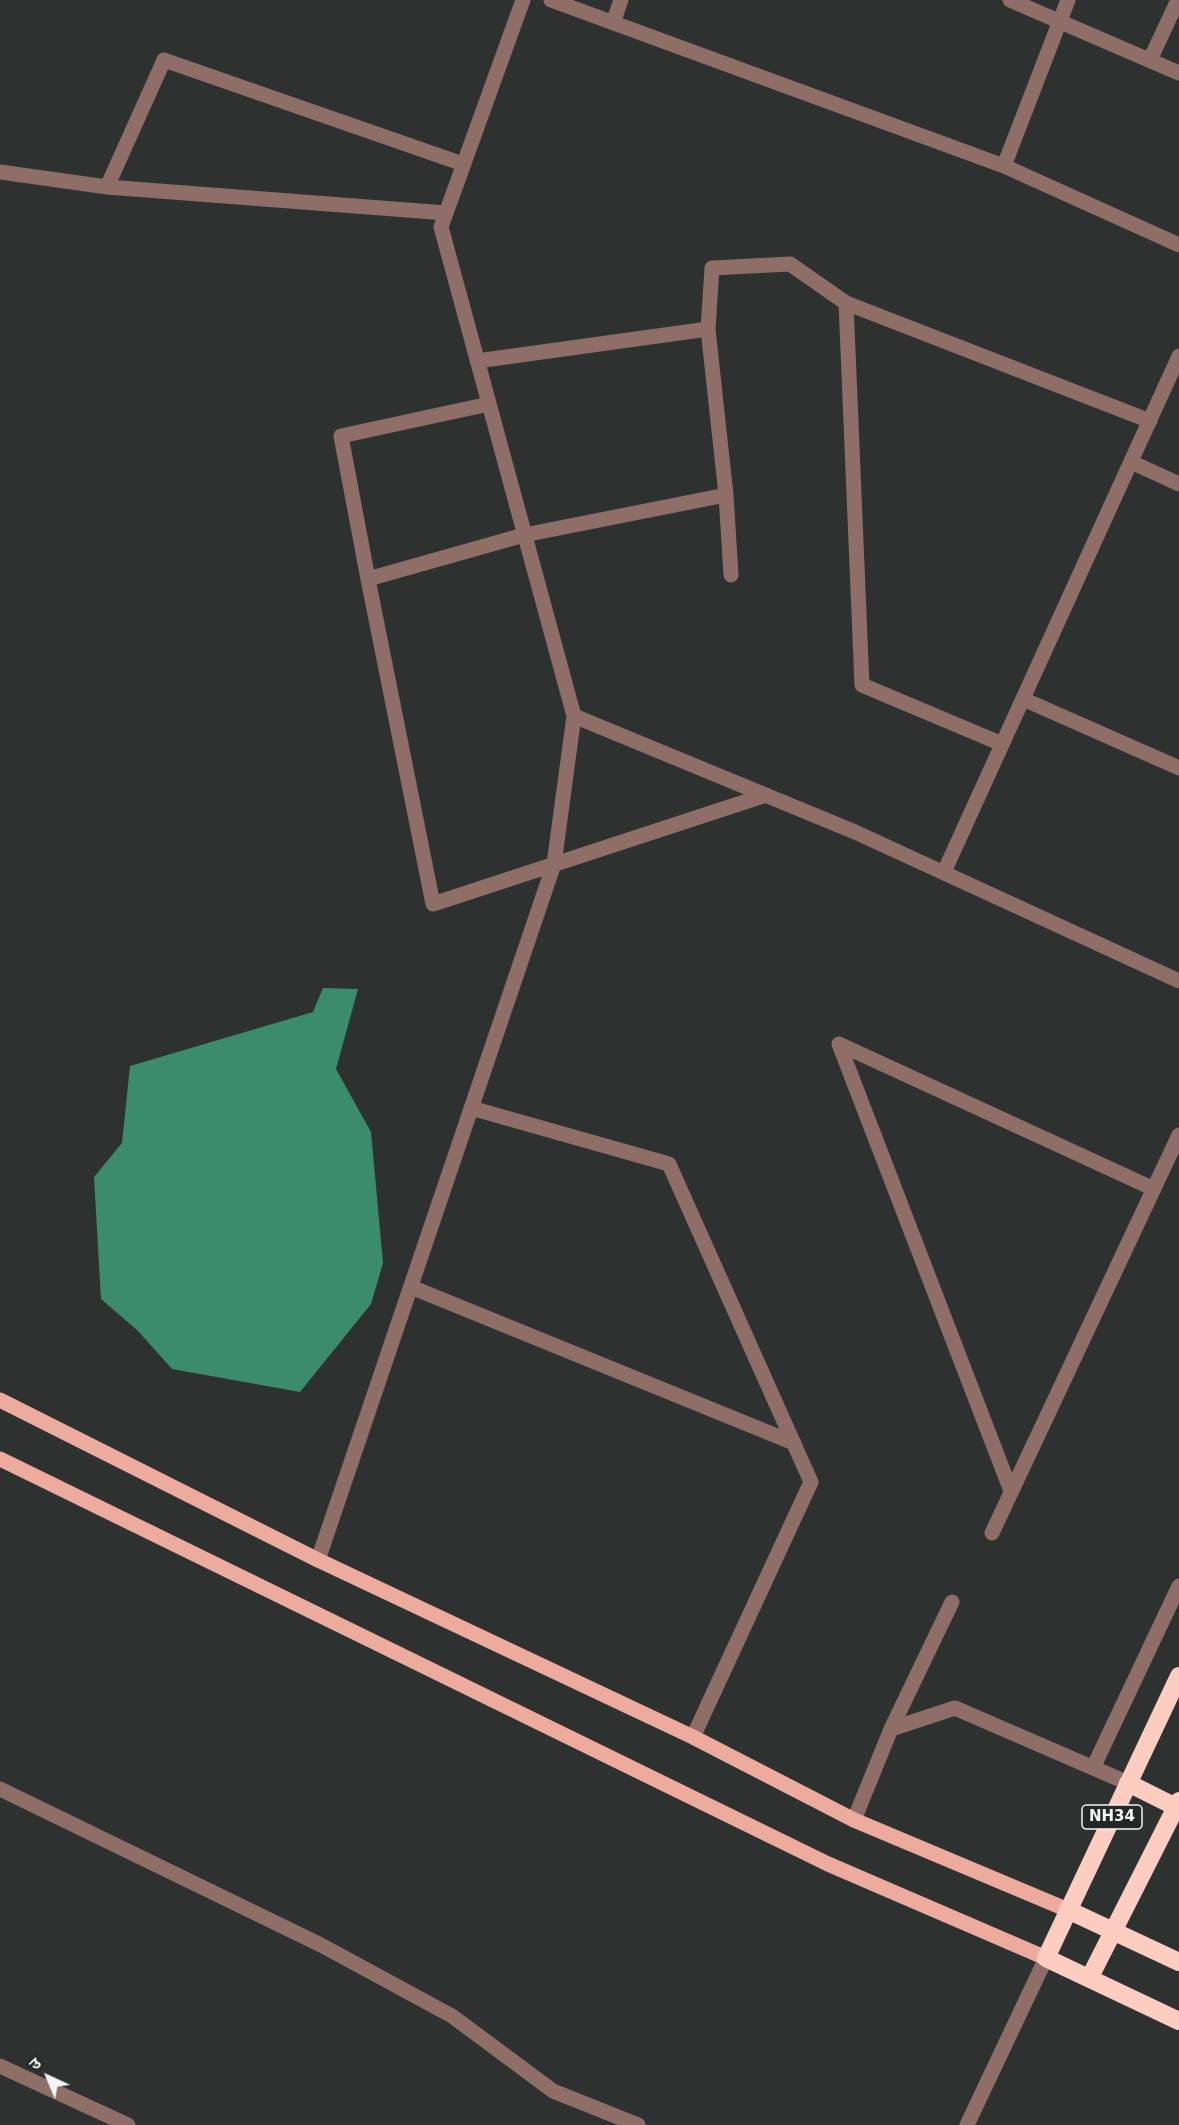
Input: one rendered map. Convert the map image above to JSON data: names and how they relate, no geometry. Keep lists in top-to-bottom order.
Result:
{
  "streets": {
    "highway": ["NH34"]
  },
  "north": "top left"
}
